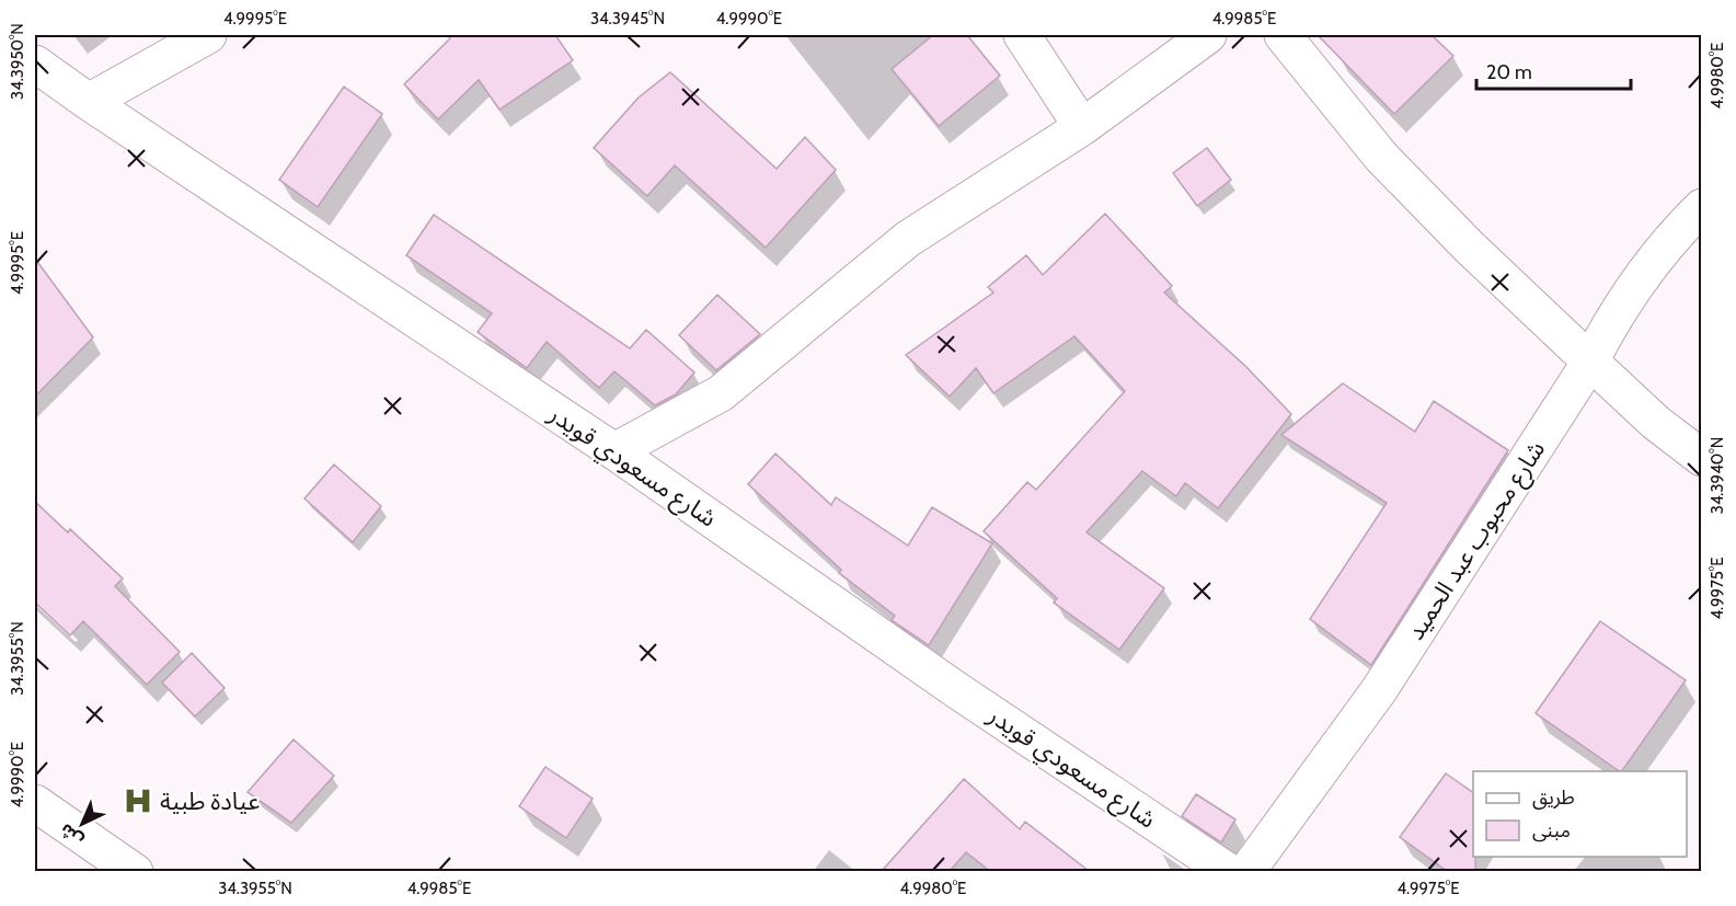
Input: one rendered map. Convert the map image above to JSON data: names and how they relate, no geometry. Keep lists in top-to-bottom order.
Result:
{
  "streets": {
    "street": ["شارع مسعودي قويدر", "شارع محبوب عبد الحميد"]
  },
  "places": {
    "hospital": ["عيادة طبية"]
  },
  "legend": ["طريق", "مبنى"],
  "scale_bar": "20 m",
  "north": "bottom left",
  "coordinates": [
    "4.9995°E",
    "34.3945°N",
    "4.9990°E",
    "4.9985°E",
    "34.3950°N",
    "4.9980°E",
    "34.3940°N",
    "4.9975°E",
    "34.3955°N"
  ]
}
